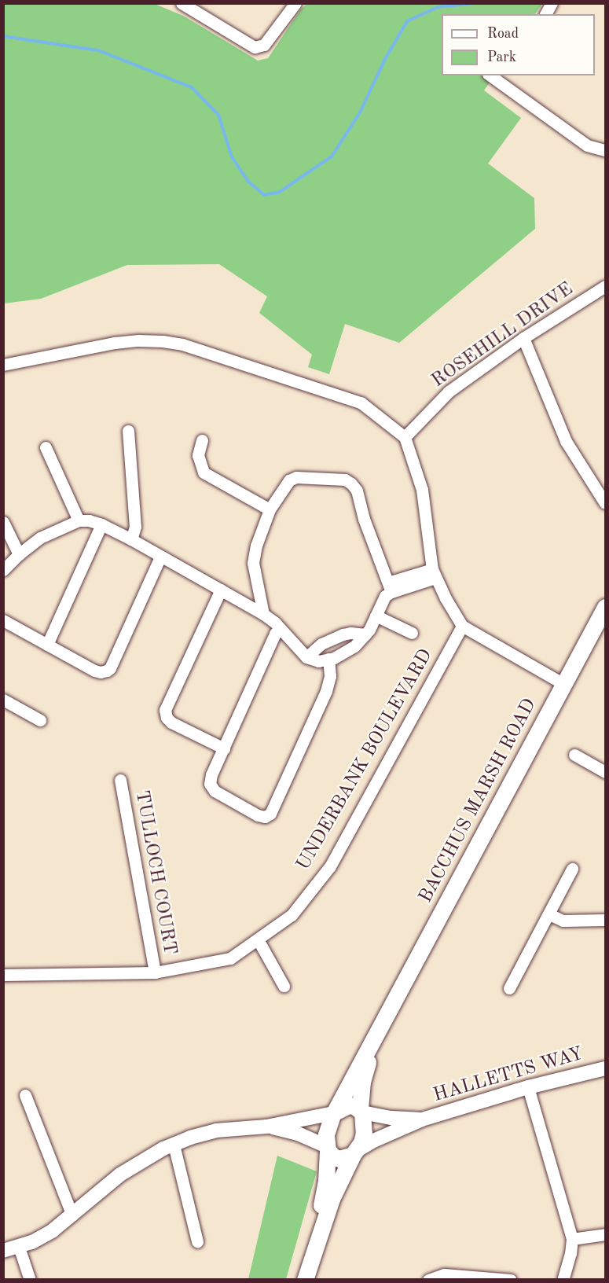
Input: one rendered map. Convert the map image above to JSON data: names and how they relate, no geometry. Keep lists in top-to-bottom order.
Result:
{
  "streets": {
    "main road": ["BACCHUS MARSH ROAD"],
    "street": [
      "ROSEHILL DRIVE",
      "UNDERBANK BOULEVARD",
      "TULLOCH COURT",
      "HALLETTS WAY"
    ]
  },
  "crossings": [
    ["UNDERBANK BOULEVARD", "TULLOCH COURT"],
    ["BACCHUS MARSH ROAD", "HALLETTS WAY"]
  ],
  "legend": ["Road", "Park"]
}
